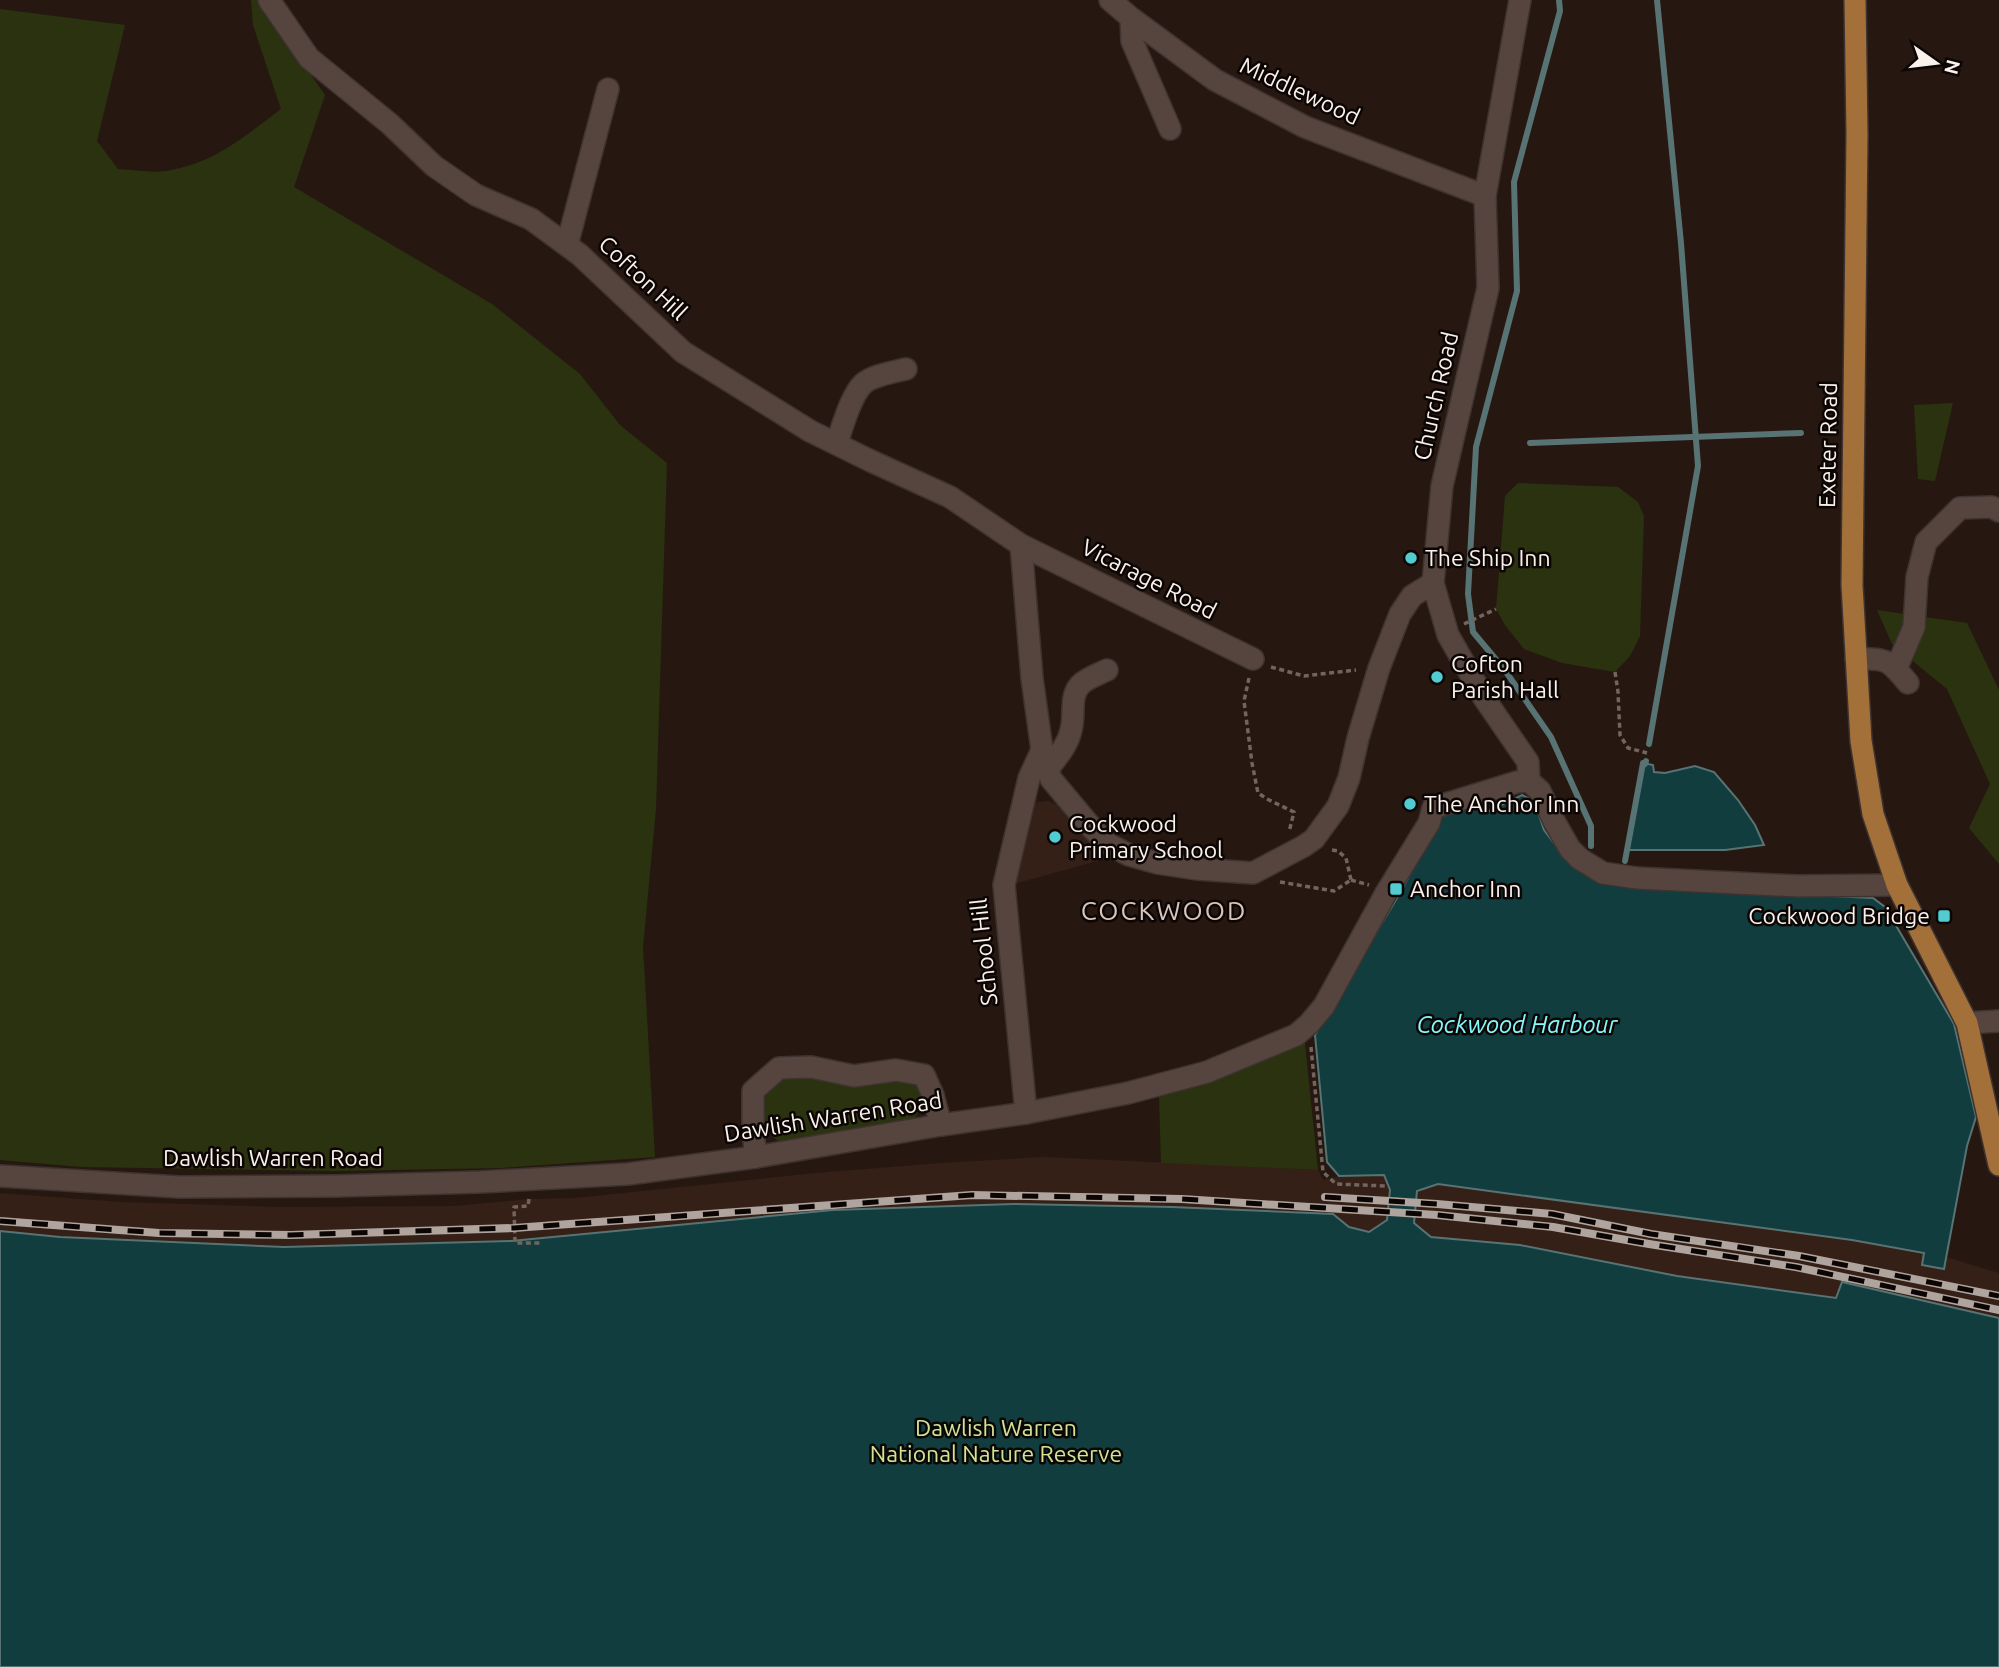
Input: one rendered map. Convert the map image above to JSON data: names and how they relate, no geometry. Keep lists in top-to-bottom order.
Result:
{
  "streets": {
    "main road": ["Exeter Road"],
    "street": [
      "Middlewood",
      "Cofton Hill",
      "Church Road",
      "Vicarage Road",
      "School Hill",
      "Dawlish Warren Road"
    ]
  },
  "crossings": [
    ["Middlewood", "Church Road"],
    ["Cofton Hill", "Vicarage Road"],
    ["Church Road", "Exeter Road"],
    ["Church Road", "Dawlish Warren Road"],
    ["School Hill", "Dawlish Warren Road"]
  ],
  "districts": ["COCKWOOD"],
  "water": ["Cockwood Harbour"],
  "parks": ["Dawlish Warren National Nature Reserve"],
  "places": {
    "other": [
      "The Ship Inn",
      "Cofton Parish Hall",
      "The Anchor Inn",
      "Cockwood Primary School"
    ],
    "transit": ["Anchor Inn", "Cockwood Bridge"]
  },
  "north": "right"
}
